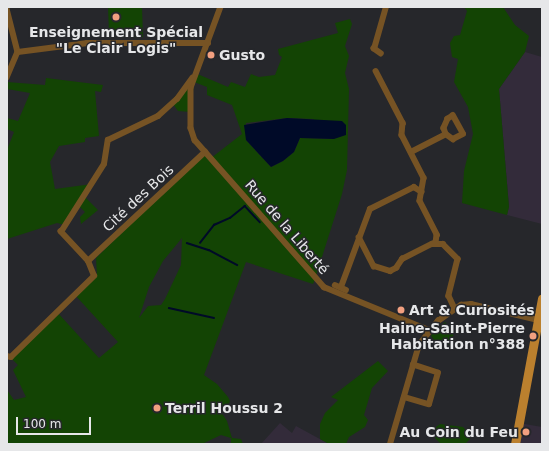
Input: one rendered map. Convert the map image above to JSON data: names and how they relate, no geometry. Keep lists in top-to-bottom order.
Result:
{
  "streets": {
    "street": ["Cité des Bois", "Rue de la Liberté"]
  },
  "crossings": [
    ["Cité des Bois", "Rue de la Liberté"]
  ],
  "places": [
    "Enseignement Spécial \"Le Clair Logis\"",
    "Gusto",
    "Art & Curiosités",
    "Haine-Saint-Pierre Habitation n°388",
    "Terril Houssu 2",
    "Au Coin du Feu"
  ],
  "scale_bar": "100 m"
}
